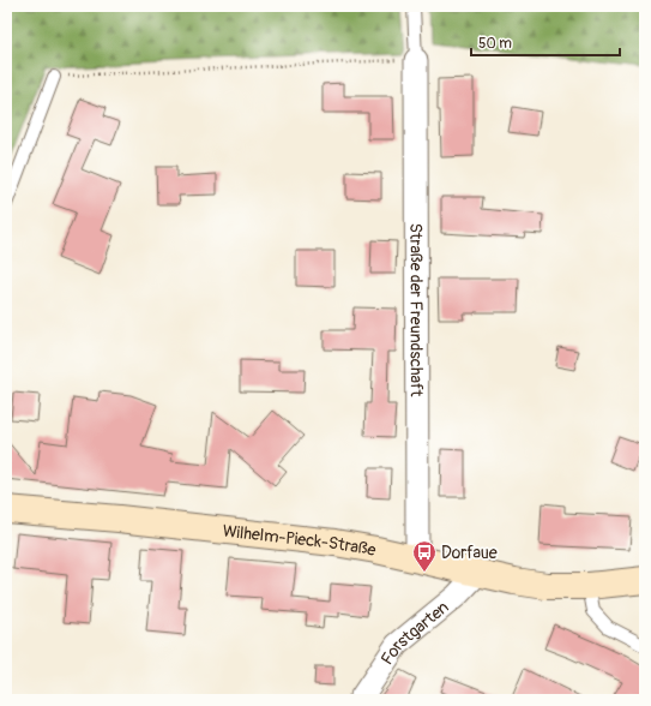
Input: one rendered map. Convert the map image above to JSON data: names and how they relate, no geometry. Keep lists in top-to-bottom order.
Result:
{
  "streets": {
    "street": ["Straße der Freundschaft", "Wilhelm-Pieck-Straße", "Forstgarten"]
  },
  "crossings": [
    ["Straße der Freundschaft", "Wilhelm-Pieck-Straße"],
    ["Wilhelm-Pieck-Straße", "Forstgarten"]
  ],
  "places": {
    "bus stop": ["Dorfaue"]
  },
  "scale_bar": "50 m"
}
